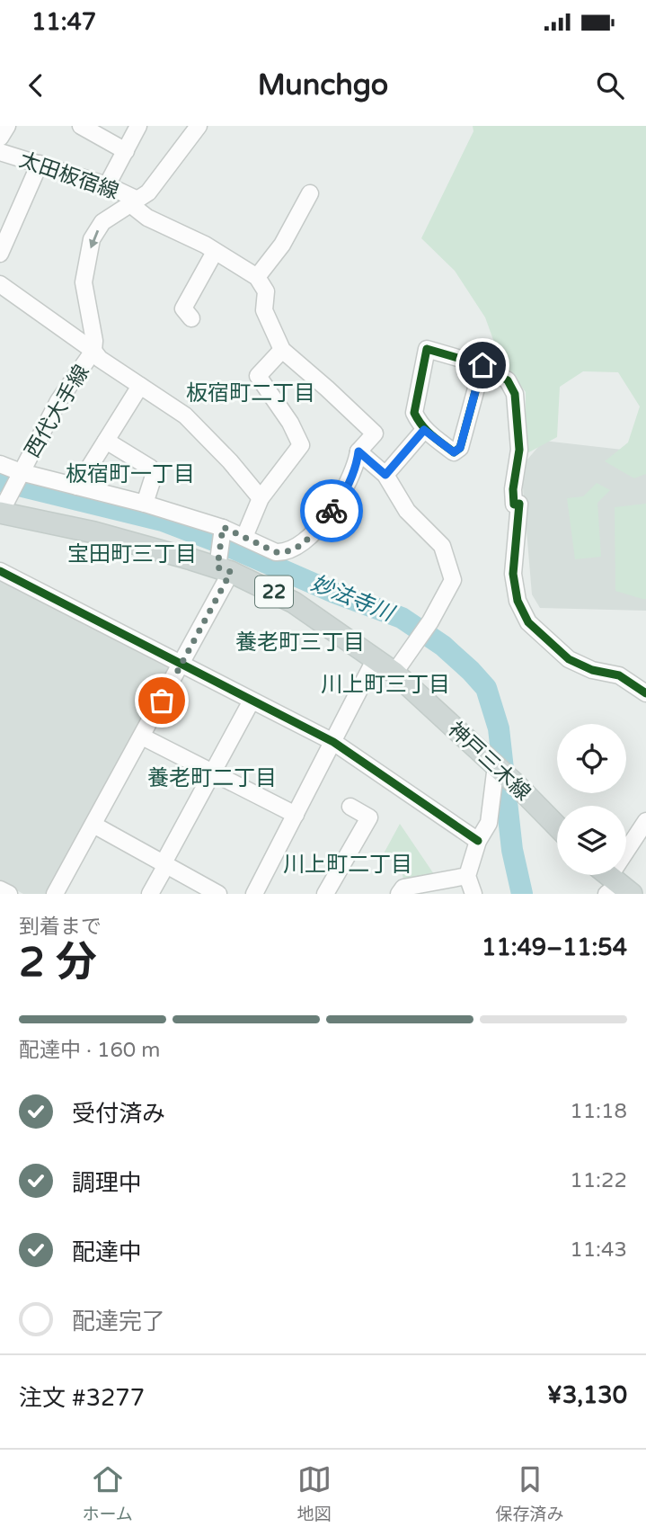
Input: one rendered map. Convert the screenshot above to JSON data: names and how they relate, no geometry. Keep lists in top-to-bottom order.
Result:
{
  "streets": {
    "main road": ["22", "神戸三木線"],
    "street": ["太田板宿線", "西代大手線"]
  },
  "crossings": [
    ["西代大手線", "神戸三木線"]
  ],
  "districts": [
    "板宿町二丁目",
    "板宿町一丁目",
    "宝田町三丁目",
    "養老町三丁目",
    "川上町三丁目",
    "養老町二丁目",
    "川上町二丁目"
  ],
  "water": ["妙法寺川"],
  "page": {
    "status": "11:47",
    "header": "Munchgo",
    "heading": ["2 分", "到着まで", "11:49–11:54"],
    "panel": ["注文 #3277", "¥3,130"],
    "bar": "配達中 · 160 m",
    "list": [
      ["受付済み", "11:18"],
      ["調理中", "11:22"],
      ["配達中", "11:43"],
      "配達完了"
    ],
    "tabs": ["ホーム", "地図", "保存済み"]
  }
}
